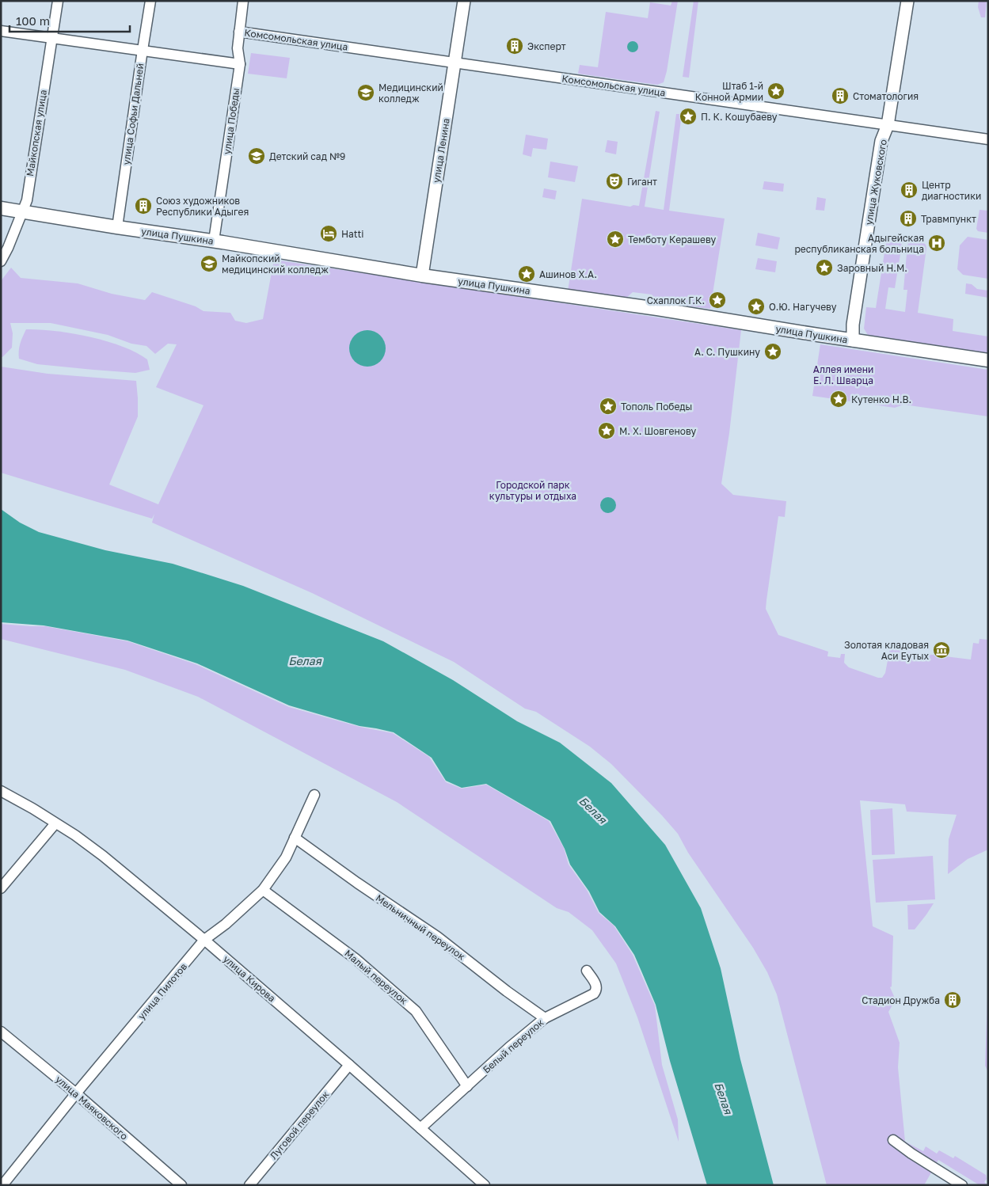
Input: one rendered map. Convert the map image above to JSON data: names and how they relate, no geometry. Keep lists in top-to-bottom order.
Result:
{
  "streets": {
    "main road": ["улица Пушкина"],
    "street": [
      "Комсомольская улица",
      "улица Софьи Дальней",
      "улица Победы",
      "Майкопская улица",
      "улица Ленина",
      "улица Жуковского",
      "Мельничный переулок",
      "Малый переулок",
      "улица Кирова",
      "улица Пилотов",
      "Белый переулок",
      "улица Маяковского",
      "Луговой переулок"
    ]
  },
  "crossings": [
    ["Комсомольская улица", "улица Победы"],
    ["Комсомольская улица", "улица Ленина"],
    ["Комсомольская улица", "улица Жуковского"],
    ["улица Софьи Дальней", "улица Пушкина"],
    ["улица Победы", "улица Пушкина"],
    ["Майкопская улица", "улица Пушкина"],
    ["улица Ленина", "улица Пушкина"],
    ["улица Жуковского", "улица Пушкина"],
    ["Мельничный переулок", "улица Пилотов"],
    ["Мельничный переулок", "Белый переулок"],
    ["Малый переулок", "улица Пилотов"],
    ["Малый переулок", "Белый переулок"],
    ["улица Кирова", "улица Пилотов"],
    ["улица Кирова", "Белый переулок"],
    ["улица Кирова", "Луговой переулок"],
    ["улица Пилотов", "улица Маяковского"]
  ],
  "water": ["Белая"],
  "parks": ["Аллея имени Е. Л. Шварца", "Городской парк культуры и отдыха"],
  "places": {
    "building": [
      "Эксперт",
      "Стоматология",
      "Центр диагностики",
      "Союз художников Республики Адыгея",
      "Травмпункт",
      "Стадион Дружба"
    ],
    "place": [
      "Штаб 1-й Конной Армии",
      "П. К. Кошубаеву",
      "Темботу Керашеву",
      "Заровный Н.М.",
      "Ашинов Х.А.",
      "Схаплок Г.К.",
      "О.Ю. Нагучеву",
      "А. С. Пушкину",
      "Кутенко Н.В.",
      "Тополь Победы",
      "М. Х. Шовгенову"
    ],
    "school or university": ["Медицинский колледж", "Детский сад №9", "Майкопский медицинский колледж"],
    "theatre": ["Гигант"],
    "hotel": ["Hatti"],
    "hospital": ["Адыгейская республиканская больница"],
    "museum": ["Золотая кладовая Аси Еутых"]
  },
  "scale_bar": "100 m"
}
